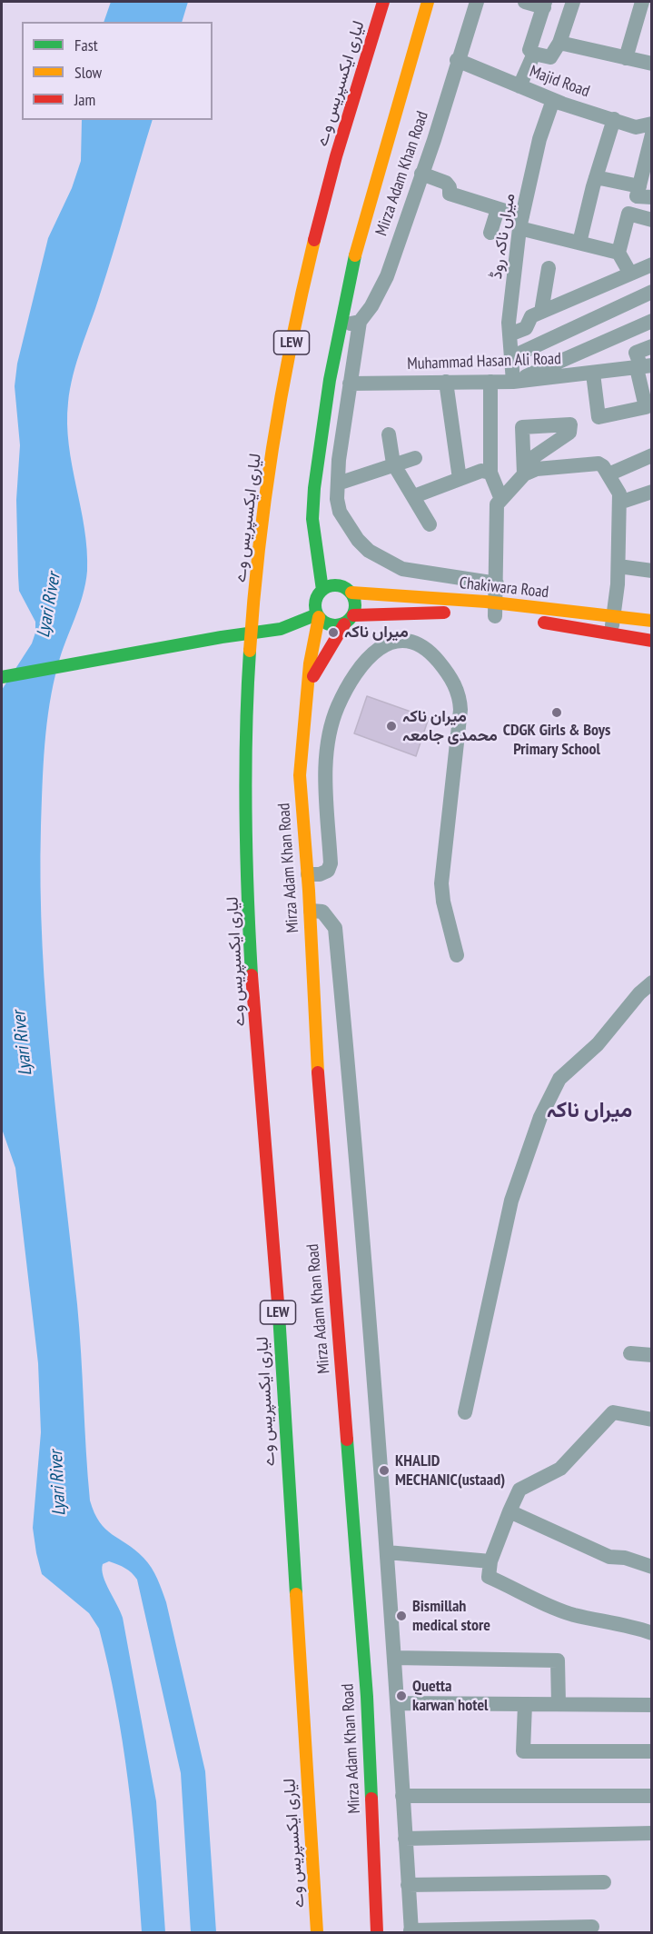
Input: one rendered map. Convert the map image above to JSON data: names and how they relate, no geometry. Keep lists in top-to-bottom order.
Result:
{
  "streets": {
    "main road": [
      "لیاری ایکسپریس وے",
      "Mirza Adam Khan Road",
      "LEW",
      "Chakiwara Road"
    ],
    "street": ["Majid Road", "میراں ناکہ روڈ", "Muhammad Hasan Ali Road"]
  },
  "crossings": [
    ["Majid Road", "Mirza Adam Khan Road"],
    ["Majid Road", "میراں ناکہ روڈ"],
    ["Mirza Adam Khan Road", "Chakiwara Road"],
    ["میراں ناکہ روڈ", "Muhammad Hasan Ali Road"]
  ],
  "districts": ["میراں ناکہ"],
  "water": ["Lyari River"],
  "places": [
    "میراں ناکہ",
    "CDGK Girls & Boys Primary School",
    "میران ناکہ محمدی جامعہ",
    "KHALID MECHANIC(ustaad)",
    "Bismillah medical store",
    "Quetta karwan hotel"
  ],
  "legend": ["Fast", "Slow", "Jam"]
}
